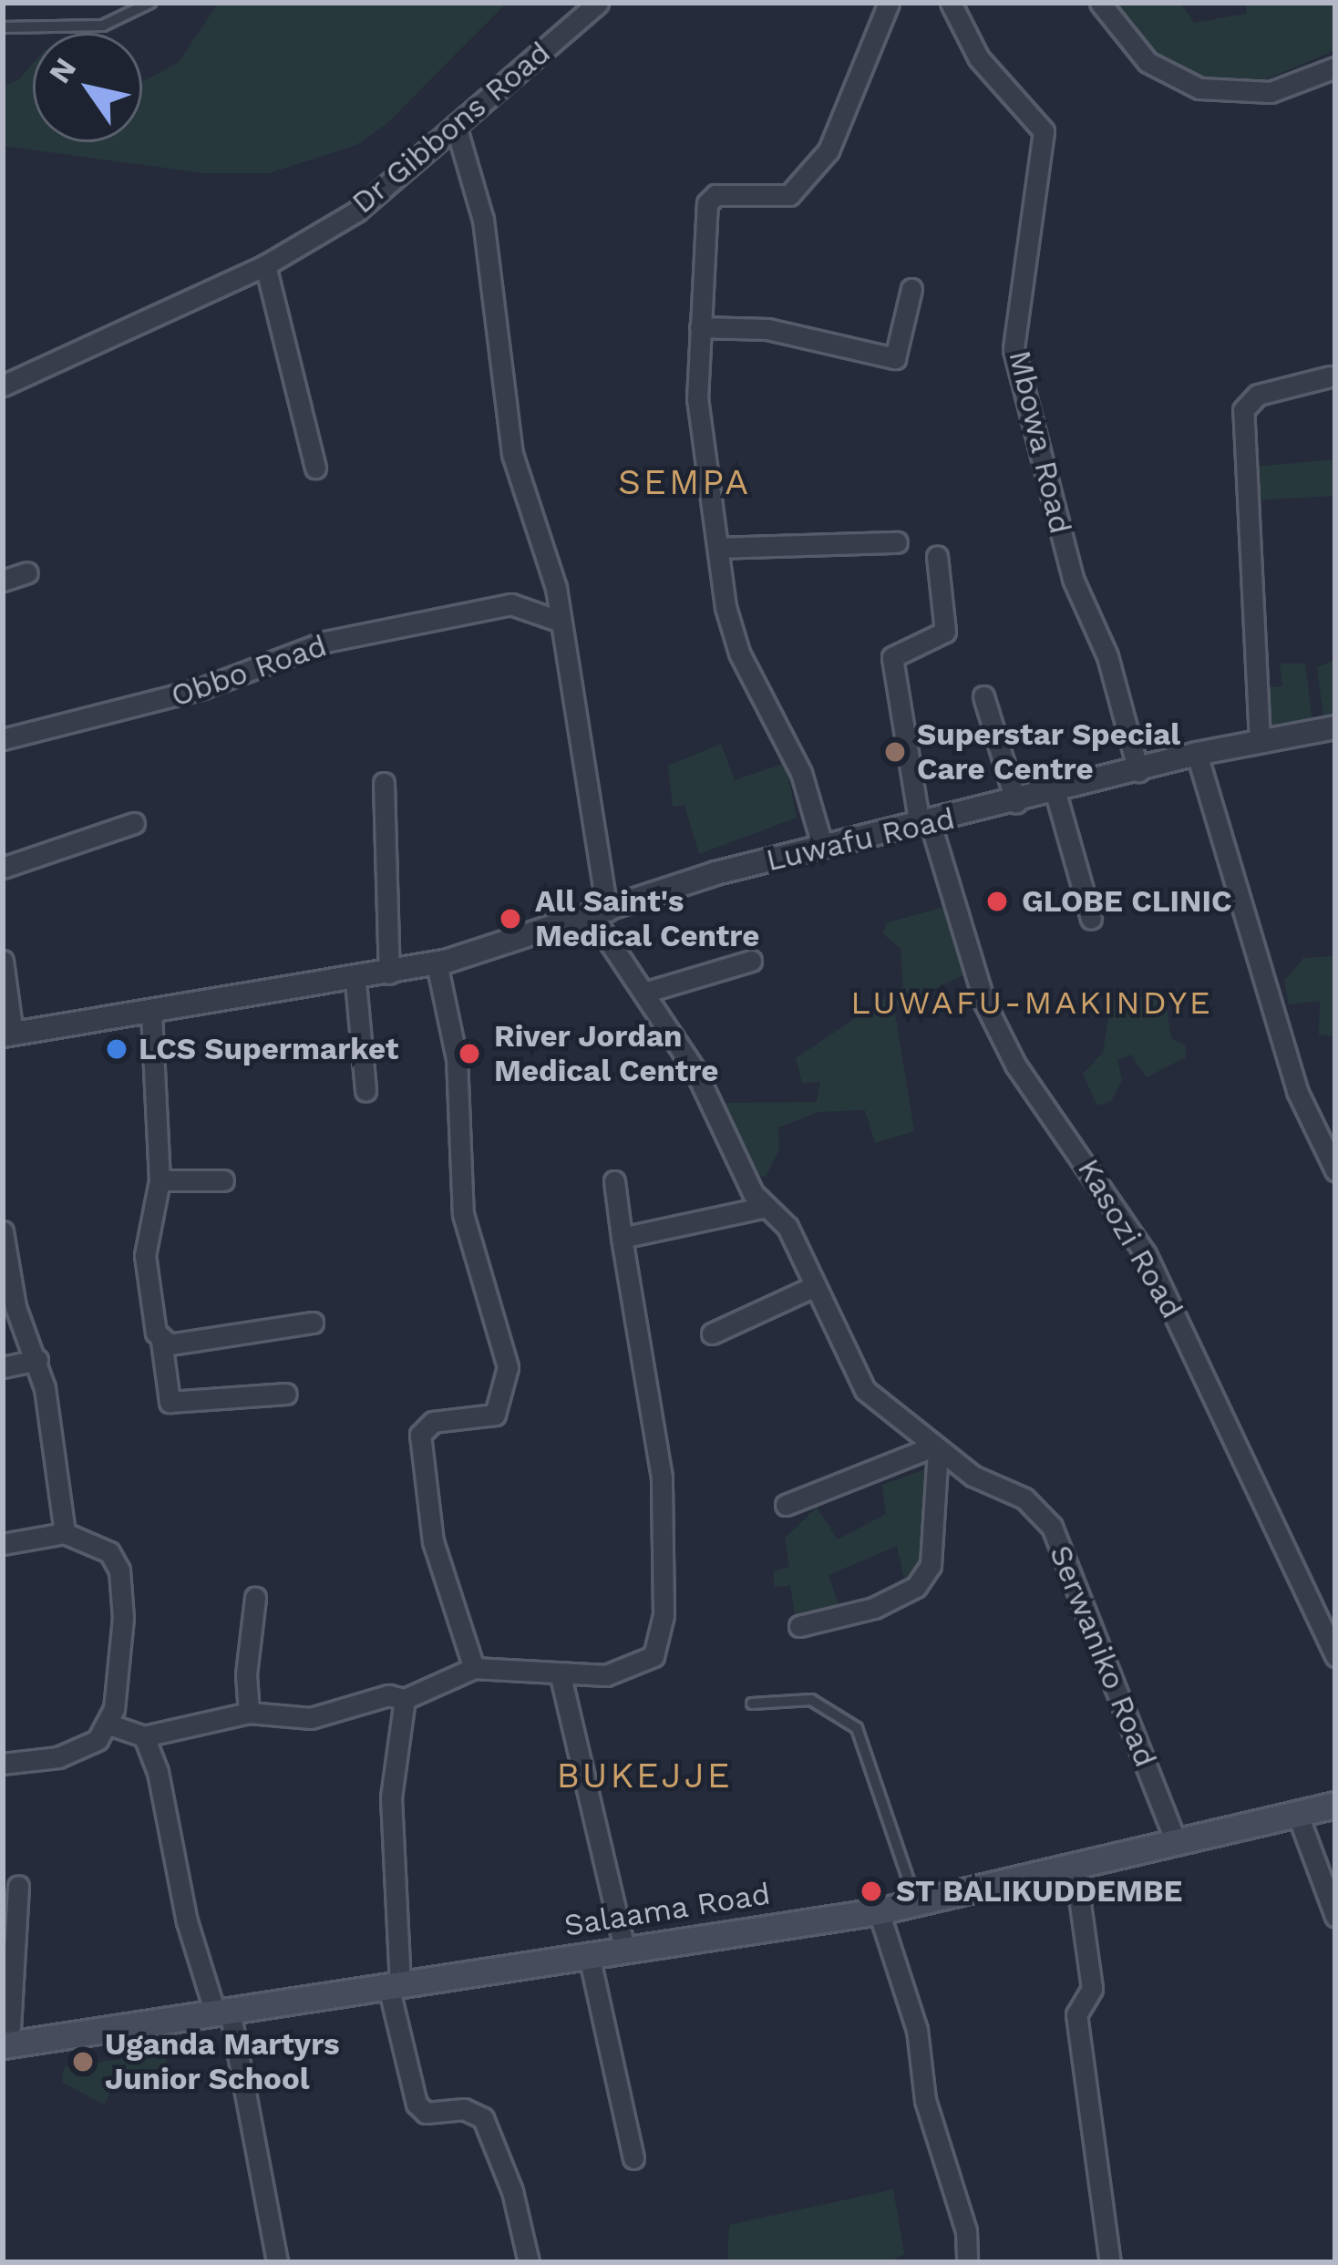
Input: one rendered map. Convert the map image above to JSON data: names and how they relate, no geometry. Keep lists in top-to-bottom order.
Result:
{
  "streets": {
    "main road": ["Salaama Road"],
    "street": [
      "Dr Gibbons Road",
      "Mbowa Road",
      "Obbo Road",
      "Luwafu Road",
      "Kasozi Road",
      "Serwaniko Road"
    ]
  },
  "crossings": [
    ["Mbowa Road", "Luwafu Road"],
    ["Luwafu Road", "Kasozi Road"],
    ["Luwafu Road", "Serwaniko Road"],
    ["Serwaniko Road", "Salaama Road"]
  ],
  "districts": ["SEMPA", "LUWAFU-MAKINDYE", "BUKEJJE"],
  "places": [
    "Superstar Special Care Centre",
    "GLOBE CLINIC",
    "All Saint's Medical Centre",
    "LCS Supermarket",
    "River Jordan Medical Centre",
    "ST BALIKUDDEMBE",
    "Uganda Martyrs Junior School"
  ],
  "north": "top left"
}
